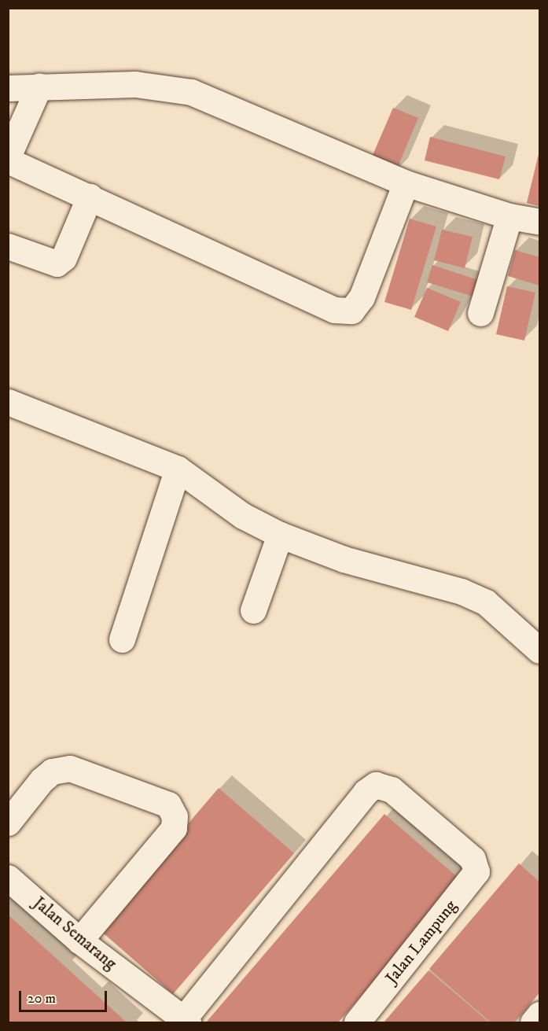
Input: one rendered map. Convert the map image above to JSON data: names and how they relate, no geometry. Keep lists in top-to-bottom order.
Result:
{
  "streets": {
    "street": ["Jalan Semarang", "Jalan Lampung"]
  },
  "crossings": [
    ["Jalan Semarang", "Jalan Lampung"]
  ],
  "scale_bar": "20 m"
}
